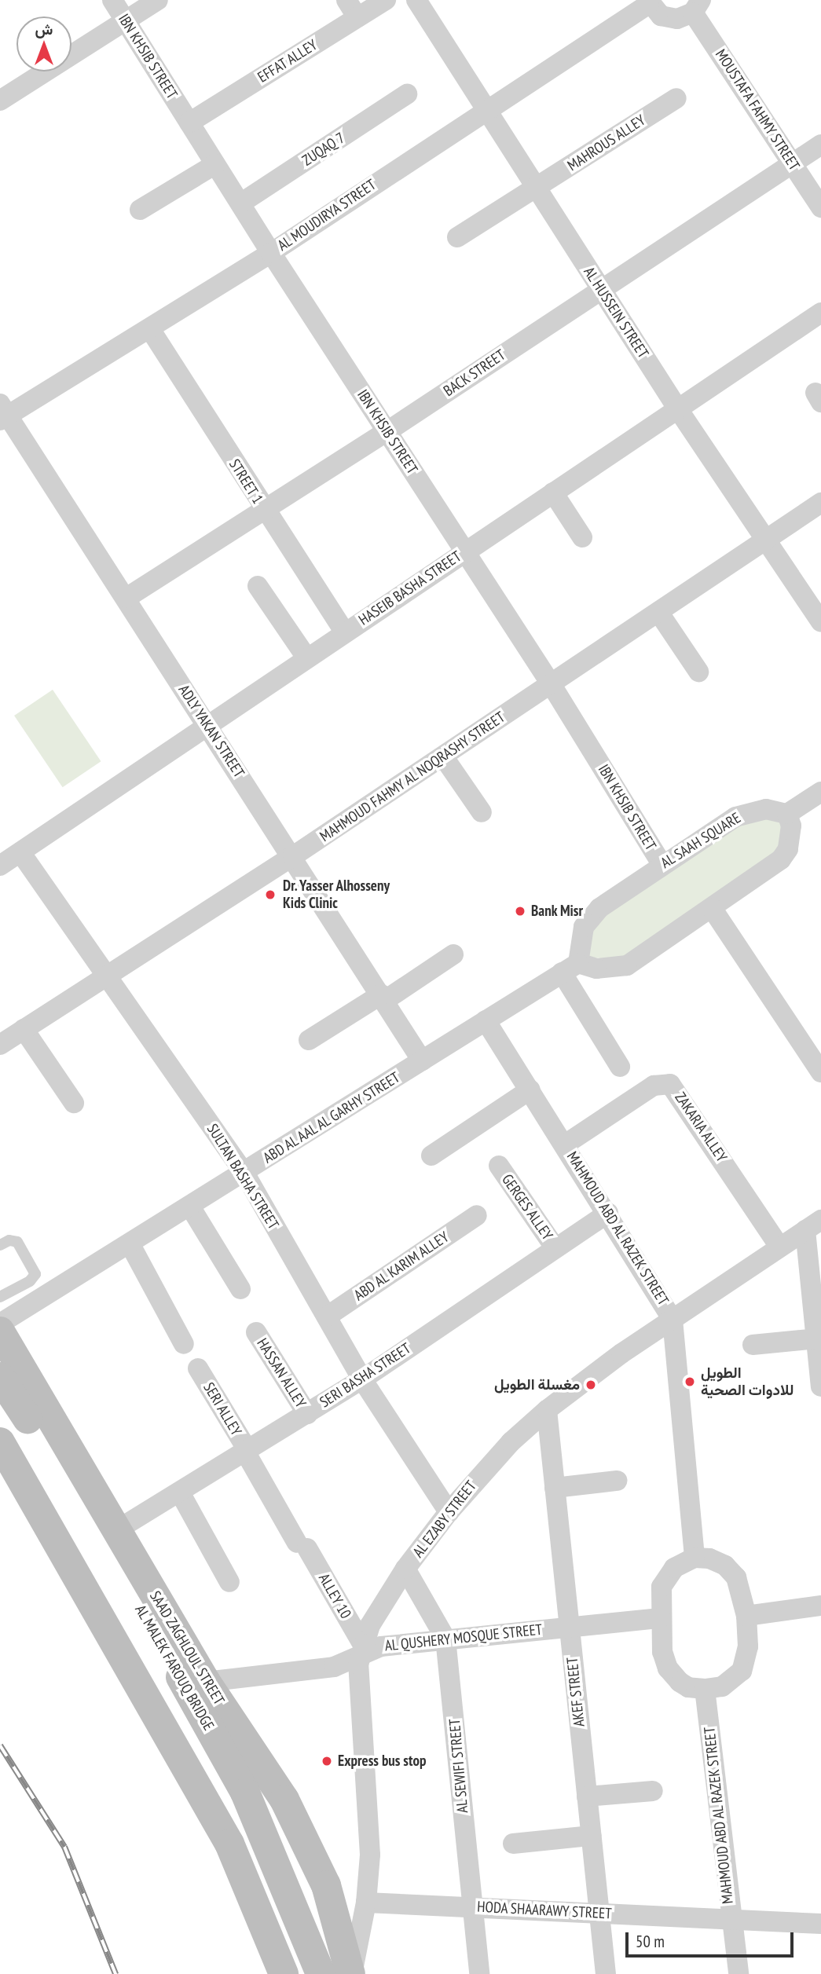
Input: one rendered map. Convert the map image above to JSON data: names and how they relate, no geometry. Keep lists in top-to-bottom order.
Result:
{
  "streets": {
    "main road": ["SAAD ZAGHLOUL STREET", "AL MALEK FAROUQ BRIDGE"],
    "street": [
      "IBN KHSIB STREET",
      "EFFAT ALLEY",
      "MOUSTAFA FAHMY STREET",
      "MAHROUS ALLEY",
      "ZUQAQ 7",
      "AL MOUDIRYA STREET",
      "AL HUSSEIN STREET",
      "BACK STREET",
      "STREET 1",
      "HASEIB BASHA STREET",
      "ADLY YAKAN STREET",
      "MAHMOUD FAHMY AL NOQRASHY STREET",
      "AL SAAH SQUARE",
      "ABD AL AAL AL GARHY STREET",
      "ZAKARIA ALLEY",
      "SULTAN BASHA STREET",
      "GERGES ALLEY",
      "MAHMOUD ABD AL RAZEK STREET",
      "ABD AL KARIM ALLEY",
      "HASSAN ALLEY",
      "SERI BASHA STREET",
      "SERI ALLEY",
      "AL EZABY STREET",
      "ALLEY 10",
      "AL QUSHERY MOSQUE STREET",
      "AKEF STREET",
      "AL SEWIFI STREET",
      "HODA SHAARAWY STREET"
    ]
  },
  "crossings": [
    ["IBN KHSIB STREET", "EFFAT ALLEY"],
    ["IBN KHSIB STREET", "ZUQAQ 7"],
    ["IBN KHSIB STREET", "AL MOUDIRYA STREET"],
    ["IBN KHSIB STREET", "BACK STREET"],
    ["IBN KHSIB STREET", "HASEIB BASHA STREET"],
    ["IBN KHSIB STREET", "MAHMOUD FAHMY AL NOQRASHY STREET"],
    ["IBN KHSIB STREET", "AL SAAH SQUARE"],
    ["MOUSTAFA FAHMY STREET", "BACK STREET"],
    ["MAHROUS ALLEY", "AL HUSSEIN STREET"],
    ["AL MOUDIRYA STREET", "AL HUSSEIN STREET"],
    ["AL MOUDIRYA STREET", "STREET 1"],
    ["AL MOUDIRYA STREET", "ADLY YAKAN STREET"],
    ["AL HUSSEIN STREET", "BACK STREET"],
    ["AL HUSSEIN STREET", "HASEIB BASHA STREET"],
    ["AL HUSSEIN STREET", "MAHMOUD FAHMY AL NOQRASHY STREET"],
    ["BACK STREET", "STREET 1"],
    ["BACK STREET", "ADLY YAKAN STREET"],
    ["STREET 1", "HASEIB BASHA STREET"],
    ["HASEIB BASHA STREET", "ADLY YAKAN STREET"],
    ["HASEIB BASHA STREET", "SULTAN BASHA STREET"],
    ["ADLY YAKAN STREET", "MAHMOUD FAHMY AL NOQRASHY STREET"],
    ["ADLY YAKAN STREET", "ABD AL AAL AL GARHY STREET"],
    ["MAHMOUD FAHMY AL NOQRASHY STREET", "SULTAN BASHA STREET"],
    ["AL SAAH SQUARE", "ABD AL AAL AL GARHY STREET"],
    ["ABD AL AAL AL GARHY STREET", "SULTAN BASHA STREET"],
    ["ABD AL AAL AL GARHY STREET", "MAHMOUD ABD AL RAZEK STREET"],
    ["ZAKARIA ALLEY", "MAHMOUD ABD AL RAZEK STREET"],
    ["ZAKARIA ALLEY", "AL EZABY STREET"],
    ["SULTAN BASHA STREET", "ABD AL KARIM ALLEY"],
    ["SULTAN BASHA STREET", "SERI BASHA STREET"],
    ["SULTAN BASHA STREET", "AL EZABY STREET"],
    ["GERGES ALLEY", "SERI BASHA STREET"],
    ["MAHMOUD ABD AL RAZEK STREET", "SERI BASHA STREET"],
    ["MAHMOUD ABD AL RAZEK STREET", "AL EZABY STREET"],
    ["MAHMOUD ABD AL RAZEK STREET", "AL QUSHERY MOSQUE STREET"],
    ["MAHMOUD ABD AL RAZEK STREET", "HODA SHAARAWY STREET"],
    ["HASSAN ALLEY", "SERI BASHA STREET"],
    ["SERI BASHA STREET", "SERI ALLEY"],
    ["SERI BASHA STREET", "SAAD ZAGHLOUL STREET"],
    ["SERI ALLEY", "ALLEY 10"],
    ["AL EZABY STREET", "ALLEY 10"],
    ["AL EZABY STREET", "AL QUSHERY MOSQUE STREET"],
    ["AL EZABY STREET", "AKEF STREET"],
    ["AL EZABY STREET", "AL SEWIFI STREET"],
    ["ALLEY 10", "AL QUSHERY MOSQUE STREET"],
    ["AL QUSHERY MOSQUE STREET", "SAAD ZAGHLOUL STREET"],
    ["AL QUSHERY MOSQUE STREET", "AKEF STREET"],
    ["AL QUSHERY MOSQUE STREET", "AL SEWIFI STREET"],
    ["AKEF STREET", "HODA SHAARAWY STREET"],
    ["AL SEWIFI STREET", "HODA SHAARAWY STREET"]
  ],
  "places": [
    "Dr. Yasser Alhosseny Kids Clinic",
    "Bank Misr",
    "الطويل للادوات الصحية",
    "مغسلة الطويل",
    "Express bus stop"
  ],
  "scale_bar": "50 m",
  "north": "top"
}
